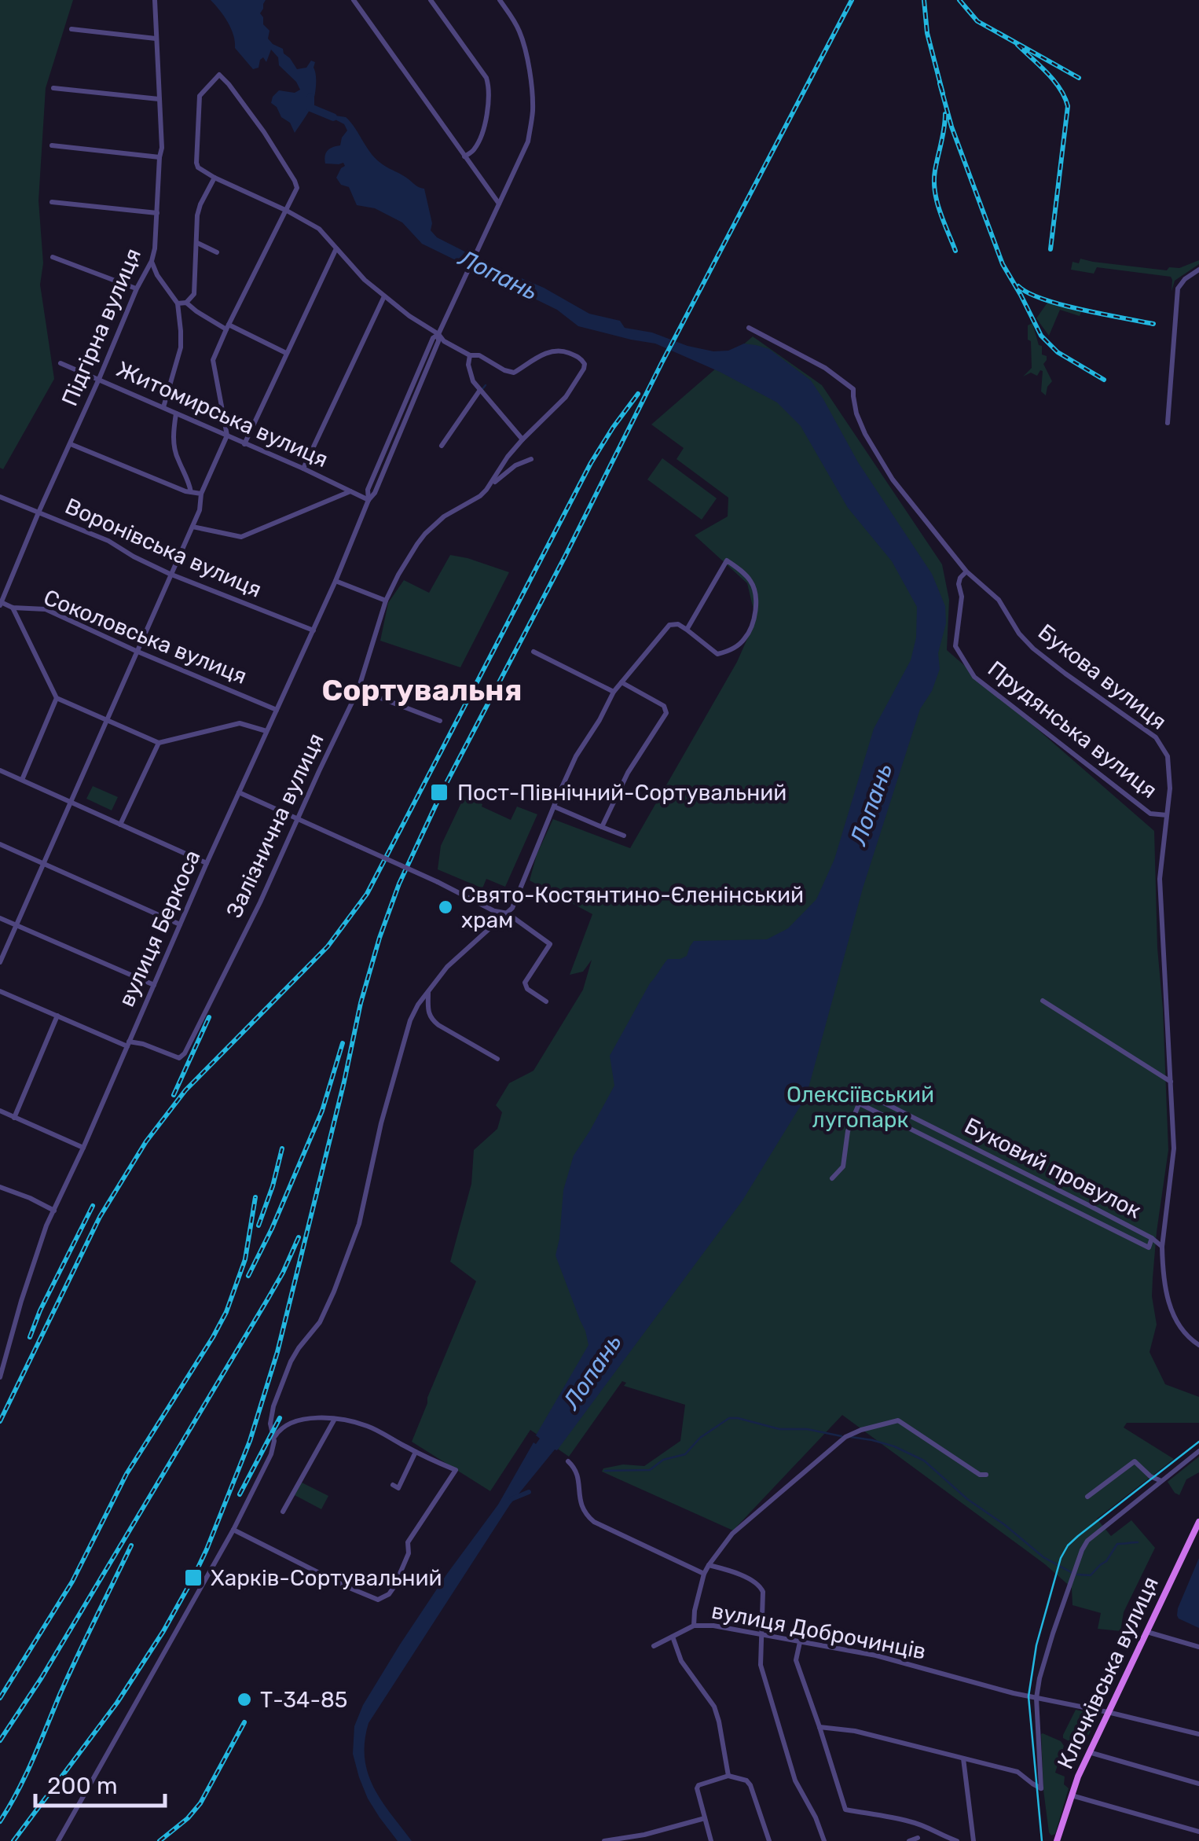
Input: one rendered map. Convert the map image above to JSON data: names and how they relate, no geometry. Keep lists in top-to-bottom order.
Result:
{
  "streets": {
    "main road": ["Клочківська вулиця"],
    "street": [
      "Підгірна вулиця",
      "Житомирська вулиця",
      "Воронівська вулиця",
      "Соколовська вулиця",
      "Букова вулиця",
      "Прудянська вулиця",
      "Залізнична вулиця",
      "вулиця Беркоса",
      "Буковий провулок",
      "вулиця Доброчинців"
    ]
  },
  "crossings": [
    ["Підгірна вулиця", "Житомирська вулиця"],
    ["Підгірна вулиця", "Воронівська вулиця"],
    ["Підгірна вулиця", "Соколовська вулиця"],
    ["Житомирська вулиця", "вулиця Беркоса"],
    ["Воронівська вулиця", "вулиця Беркоса"],
    ["Соколовська вулиця", "вулиця Беркоса"],
    ["Букова вулиця", "Прудянська вулиця"],
    ["Букова вулиця", "Буковий провулок"],
    ["Залізнична вулиця", "вулиця Беркоса"],
    ["вулиця Доброчинців", "Клочківська вулиця"]
  ],
  "districts": ["Сортувальня"],
  "water": ["Лопань"],
  "parks": ["Олексіївський лугопарк"],
  "places": {
    "transit": ["Пост-Північний-Сортувальний", "Харків-Сортувальний"],
    "other": ["Свято-Костянтино-Єленінський храм", "Т-34-85"]
  },
  "scale_bar": "200 m"
}
